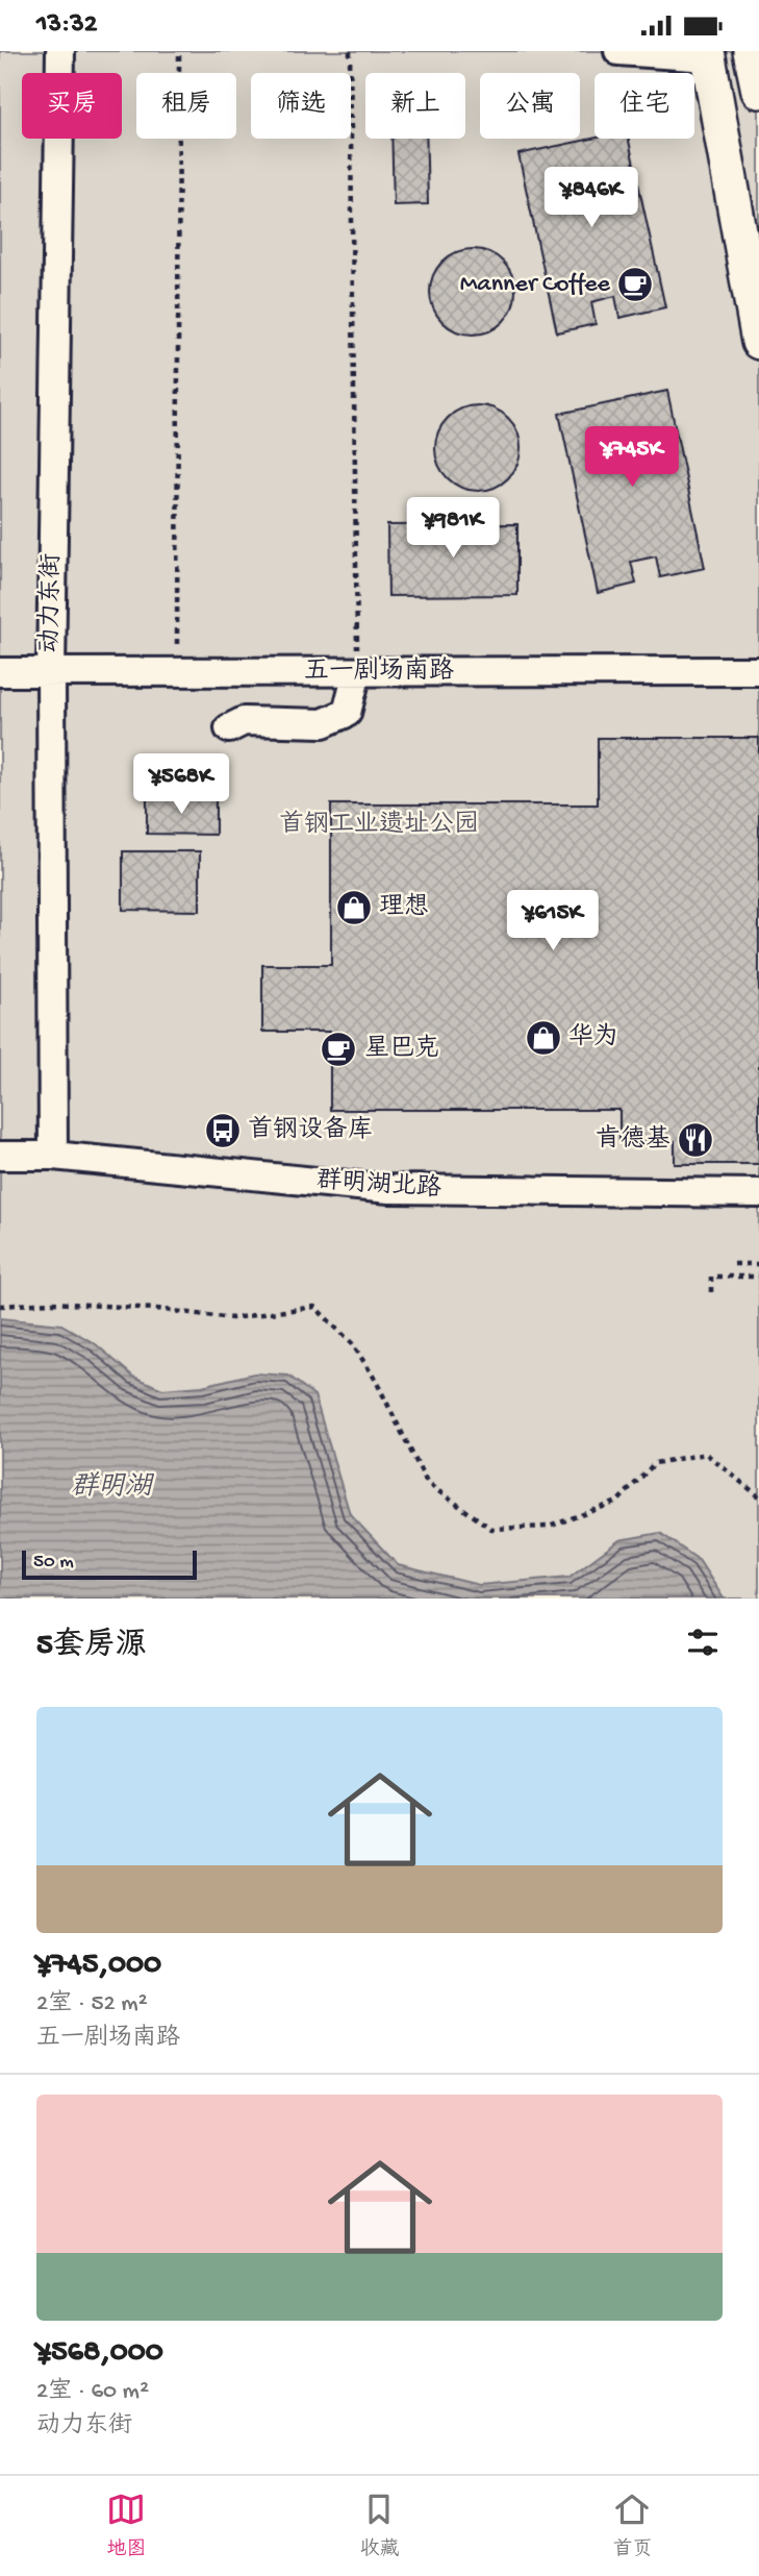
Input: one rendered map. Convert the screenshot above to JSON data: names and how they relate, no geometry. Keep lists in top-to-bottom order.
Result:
{
  "streets": {
    "street": ["动力东街", "五一剧场南路", "群明湖北路"]
  },
  "crossings": [
    ["动力东街", "五一剧场南路"],
    ["动力东街", "群明湖北路"]
  ],
  "water": ["群明湖"],
  "parks": ["首钢工业遗址公园"],
  "places": {
    "cafe": ["Manner Coffee", "星巴克"],
    "shop": ["理想", "华为"],
    "bus stop": ["首钢设备库"],
    "restaurant": ["肯德基"]
  },
  "scale_bar": "50 m",
  "page": {
    "status": "13:32",
    "chip": [
      "买房",
      "租房",
      "筛选",
      "新上",
      "公寓",
      "住宅"
    ],
    "price": [
      "¥846K",
      "¥745K",
      "¥981K",
      "¥568K",
      "¥615K"
    ],
    "scale": "50 m",
    "heading": "5套房源",
    "list": [
      {
        "name": "¥745,000",
        "note": "2室 · 52 m² · 五一剧场南路"
      },
      {
        "name": "¥568,000",
        "note": "2室 · 60 m² · 动力东街"
      }
    ],
    "tabs": ["地图", "收藏", "首页"]
  }
}
